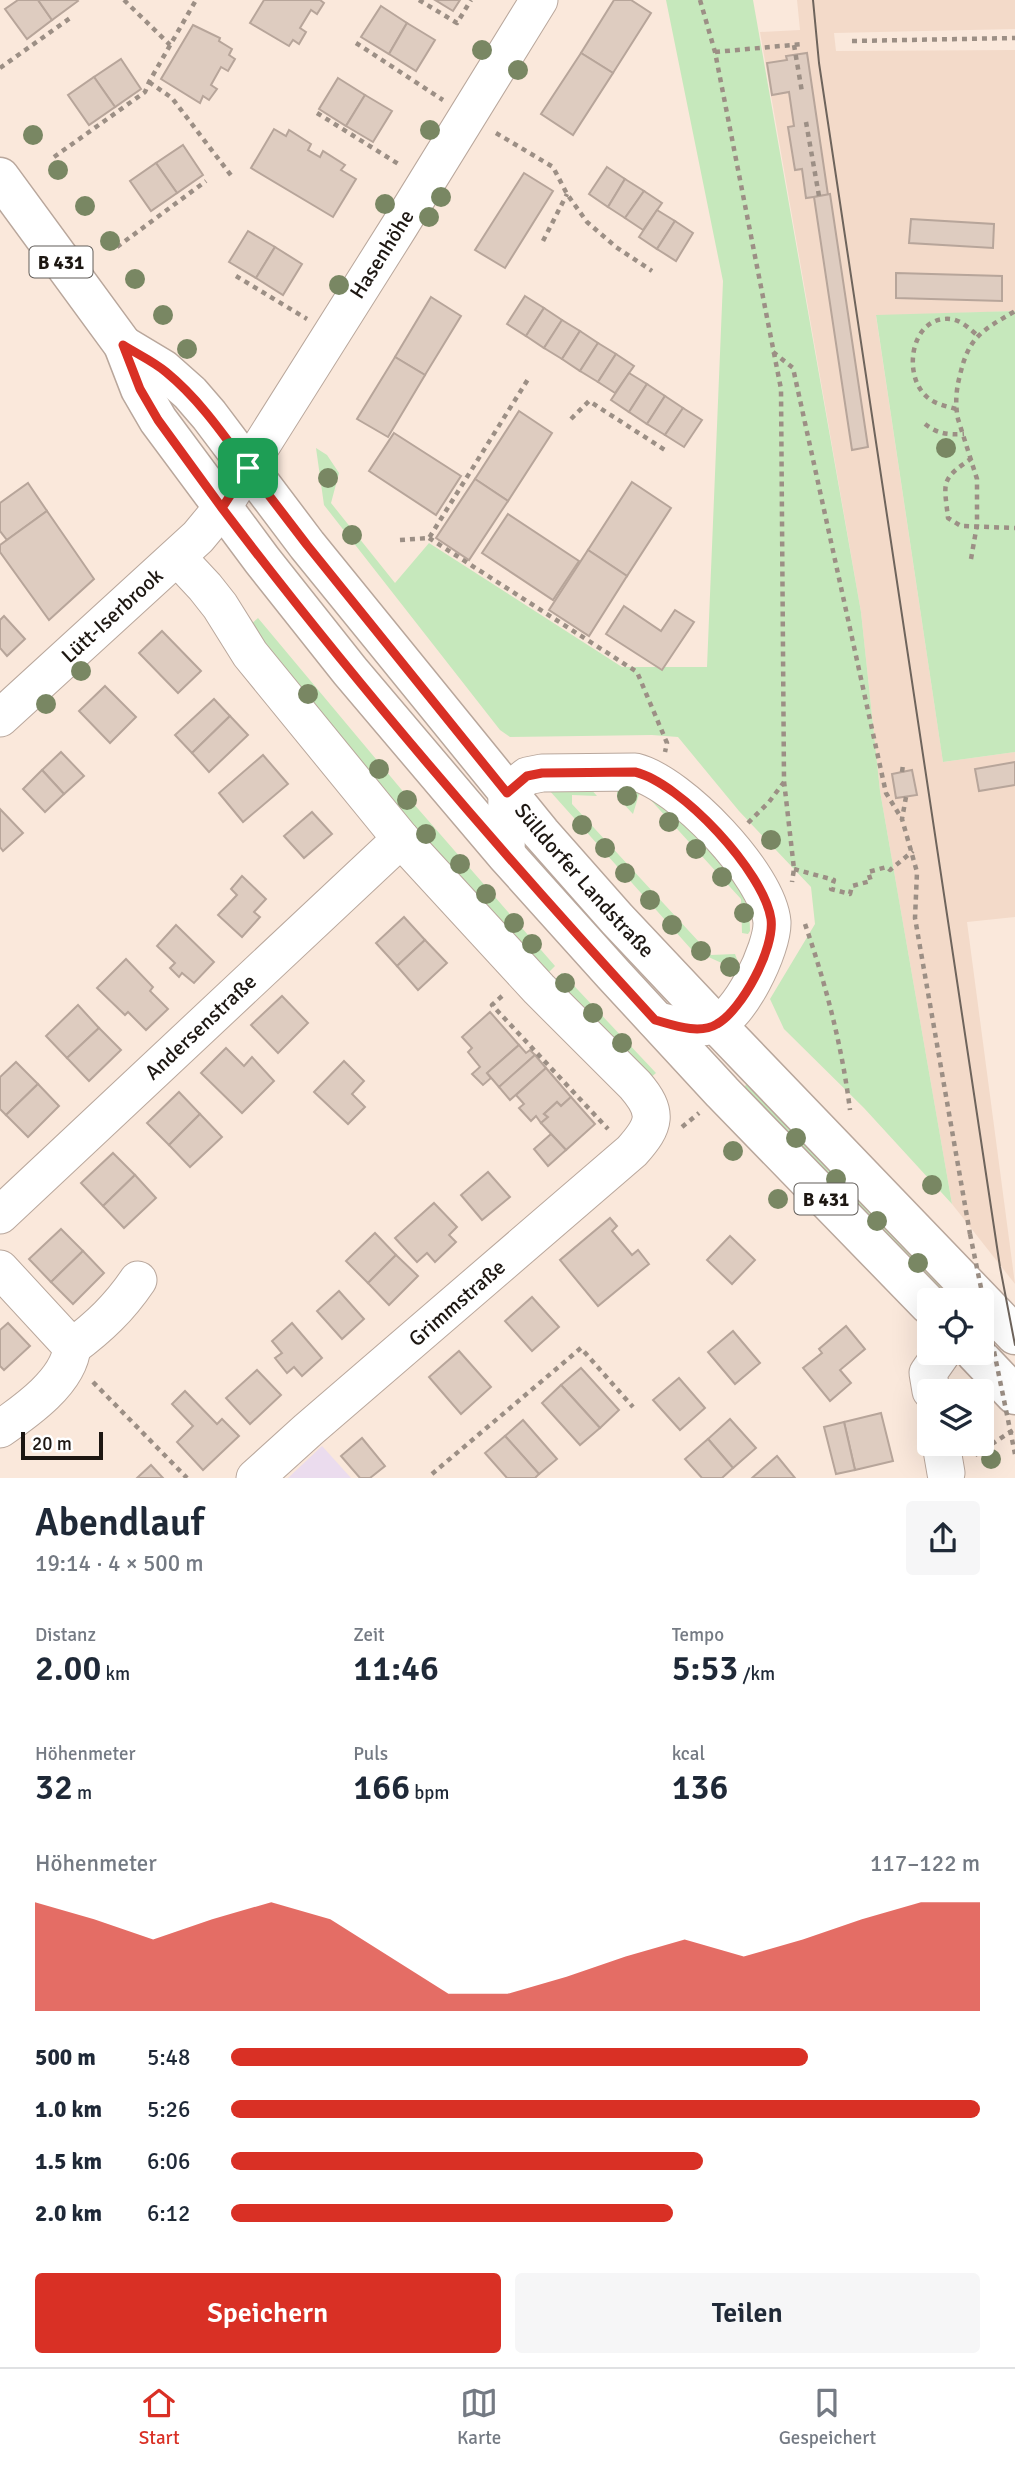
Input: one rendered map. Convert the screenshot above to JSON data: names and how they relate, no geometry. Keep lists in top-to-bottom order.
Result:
{
  "streets": {
    "main road": ["B 431", "Sülldorfer Landstraße"],
    "street": [
      "Hasenhöhe",
      "Lütt-Iserbrook",
      "Andersenstraße",
      "Grimmstraße"
    ]
  },
  "crossings": [
    ["Hasenhöhe", "Lütt-Iserbrook"],
    ["Hasenhöhe", "Sülldorfer Landstraße"],
    ["Lütt-Iserbrook", "Sülldorfer Landstraße"],
    ["Andersenstraße", "Grimmstraße"]
  ],
  "scale_bar": "20 m",
  "page": {
    "scale": "20 m",
    "heading": ["Abendlauf", "19:14 · 4 × 500 m"],
    "stats": [
      ["Distanz", "2.00 km"],
      ["Zeit", "11:46"],
      ["Tempo", "5:53 /km"],
      ["Höhenmeter", "32 m"],
      ["Puls", "166 bpm"],
      ["kcal", "136"]
    ],
    "chart": ["Höhenmeter", "117–122 m"],
    "list": [
      {
        "name": "500 m",
        "note": "5:48"
      },
      {
        "name": "1.0 km",
        "note": "5:26"
      },
      {
        "name": "1.5 km",
        "note": "6:06"
      },
      {
        "name": "2.0 km",
        "note": "6:12"
      }
    ],
    "buttons": ["Speichern", "Teilen"],
    "tabs": ["Start", "Karte", "Gespeichert"]
  }
}
